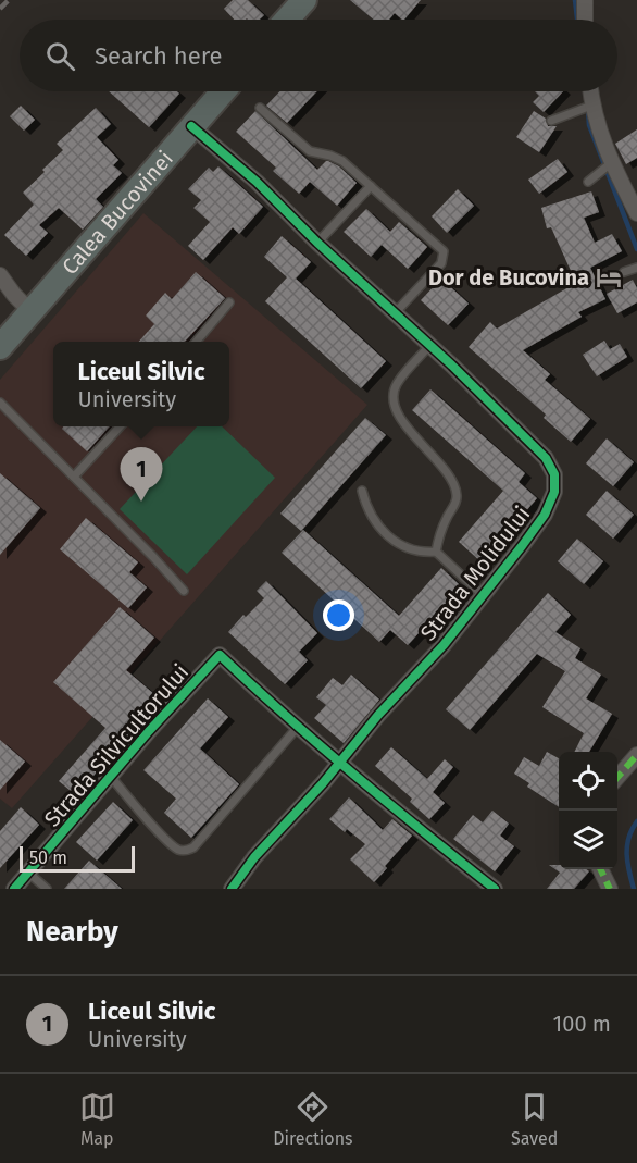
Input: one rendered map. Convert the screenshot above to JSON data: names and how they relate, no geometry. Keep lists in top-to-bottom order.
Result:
{
  "streets": {
    "highway": ["Calea Bucovinei"],
    "street": ["Strada Molidului", "Strada Silvicultorului"]
  },
  "crossings": [
    ["Calea Bucovinei", "Strada Molidului"]
  ],
  "places": {
    "hotel": ["Dor de Bucovina"]
  },
  "scale_bar": "50 m",
  "page": {
    "search": "Search here",
    "popup": ["Liceul Silvic", "University"],
    "pins": "1",
    "scale": "50 m",
    "heading": "Nearby",
    "list": [
      {
        "mark": "1",
        "name": "Liceul Silvic",
        "note": "University",
        "value": "100 m"
      }
    ],
    "nav": ["Map", "Directions", "Saved"]
  }
}
